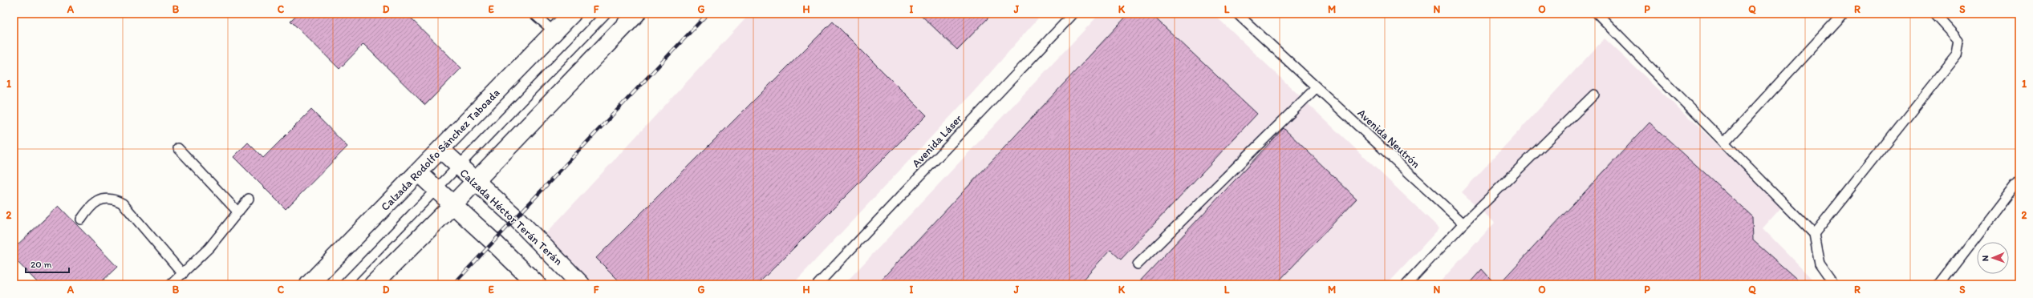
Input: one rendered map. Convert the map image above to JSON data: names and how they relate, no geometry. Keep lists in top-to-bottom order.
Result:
{
  "streets": {
    "main road": ["Calzada Rodolfo Sánchez Taboada", "Calzada Héctor Terán Terán"],
    "lane": ["Avenida Neutrón", "Avenida Láser"]
  },
  "crossings": [
    ["Calzada Rodolfo Sánchez Taboada", "Calzada Héctor Terán Terán"]
  ],
  "scale_bar": "20 m",
  "north": "left",
  "grid": {
    "columns": [
      "A",
      "B",
      "C",
      "D",
      "E",
      "F",
      "G",
      "H",
      "I",
      "J",
      "K",
      "L",
      "M",
      "N",
      "O",
      "P",
      "Q",
      "R",
      "S"
    ],
    "rows": ["1", "2"]
  }
}
